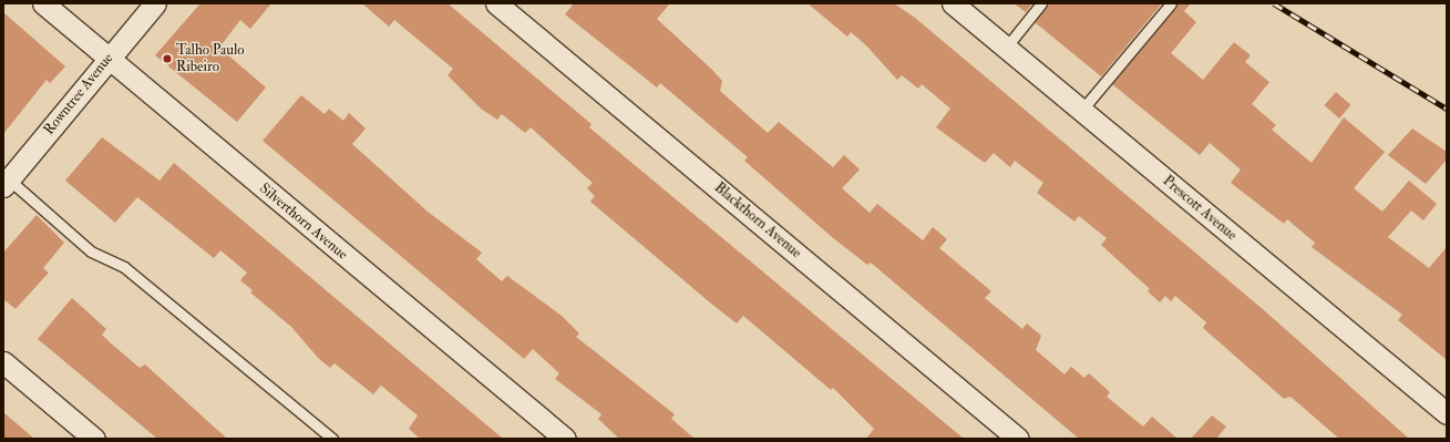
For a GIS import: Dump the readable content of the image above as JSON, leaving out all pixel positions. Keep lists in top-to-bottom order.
{
  "streets": {
    "street": [
      "Rowntree Avenue",
      "Prescott Avenue",
      "Blackthorn Avenue",
      "Silverthorn Avenue"
    ]
  },
  "crossings": [
    ["Rowntree Avenue", "Silverthorn Avenue"]
  ],
  "places": ["Talho Paulo Ribeiro"]
}
